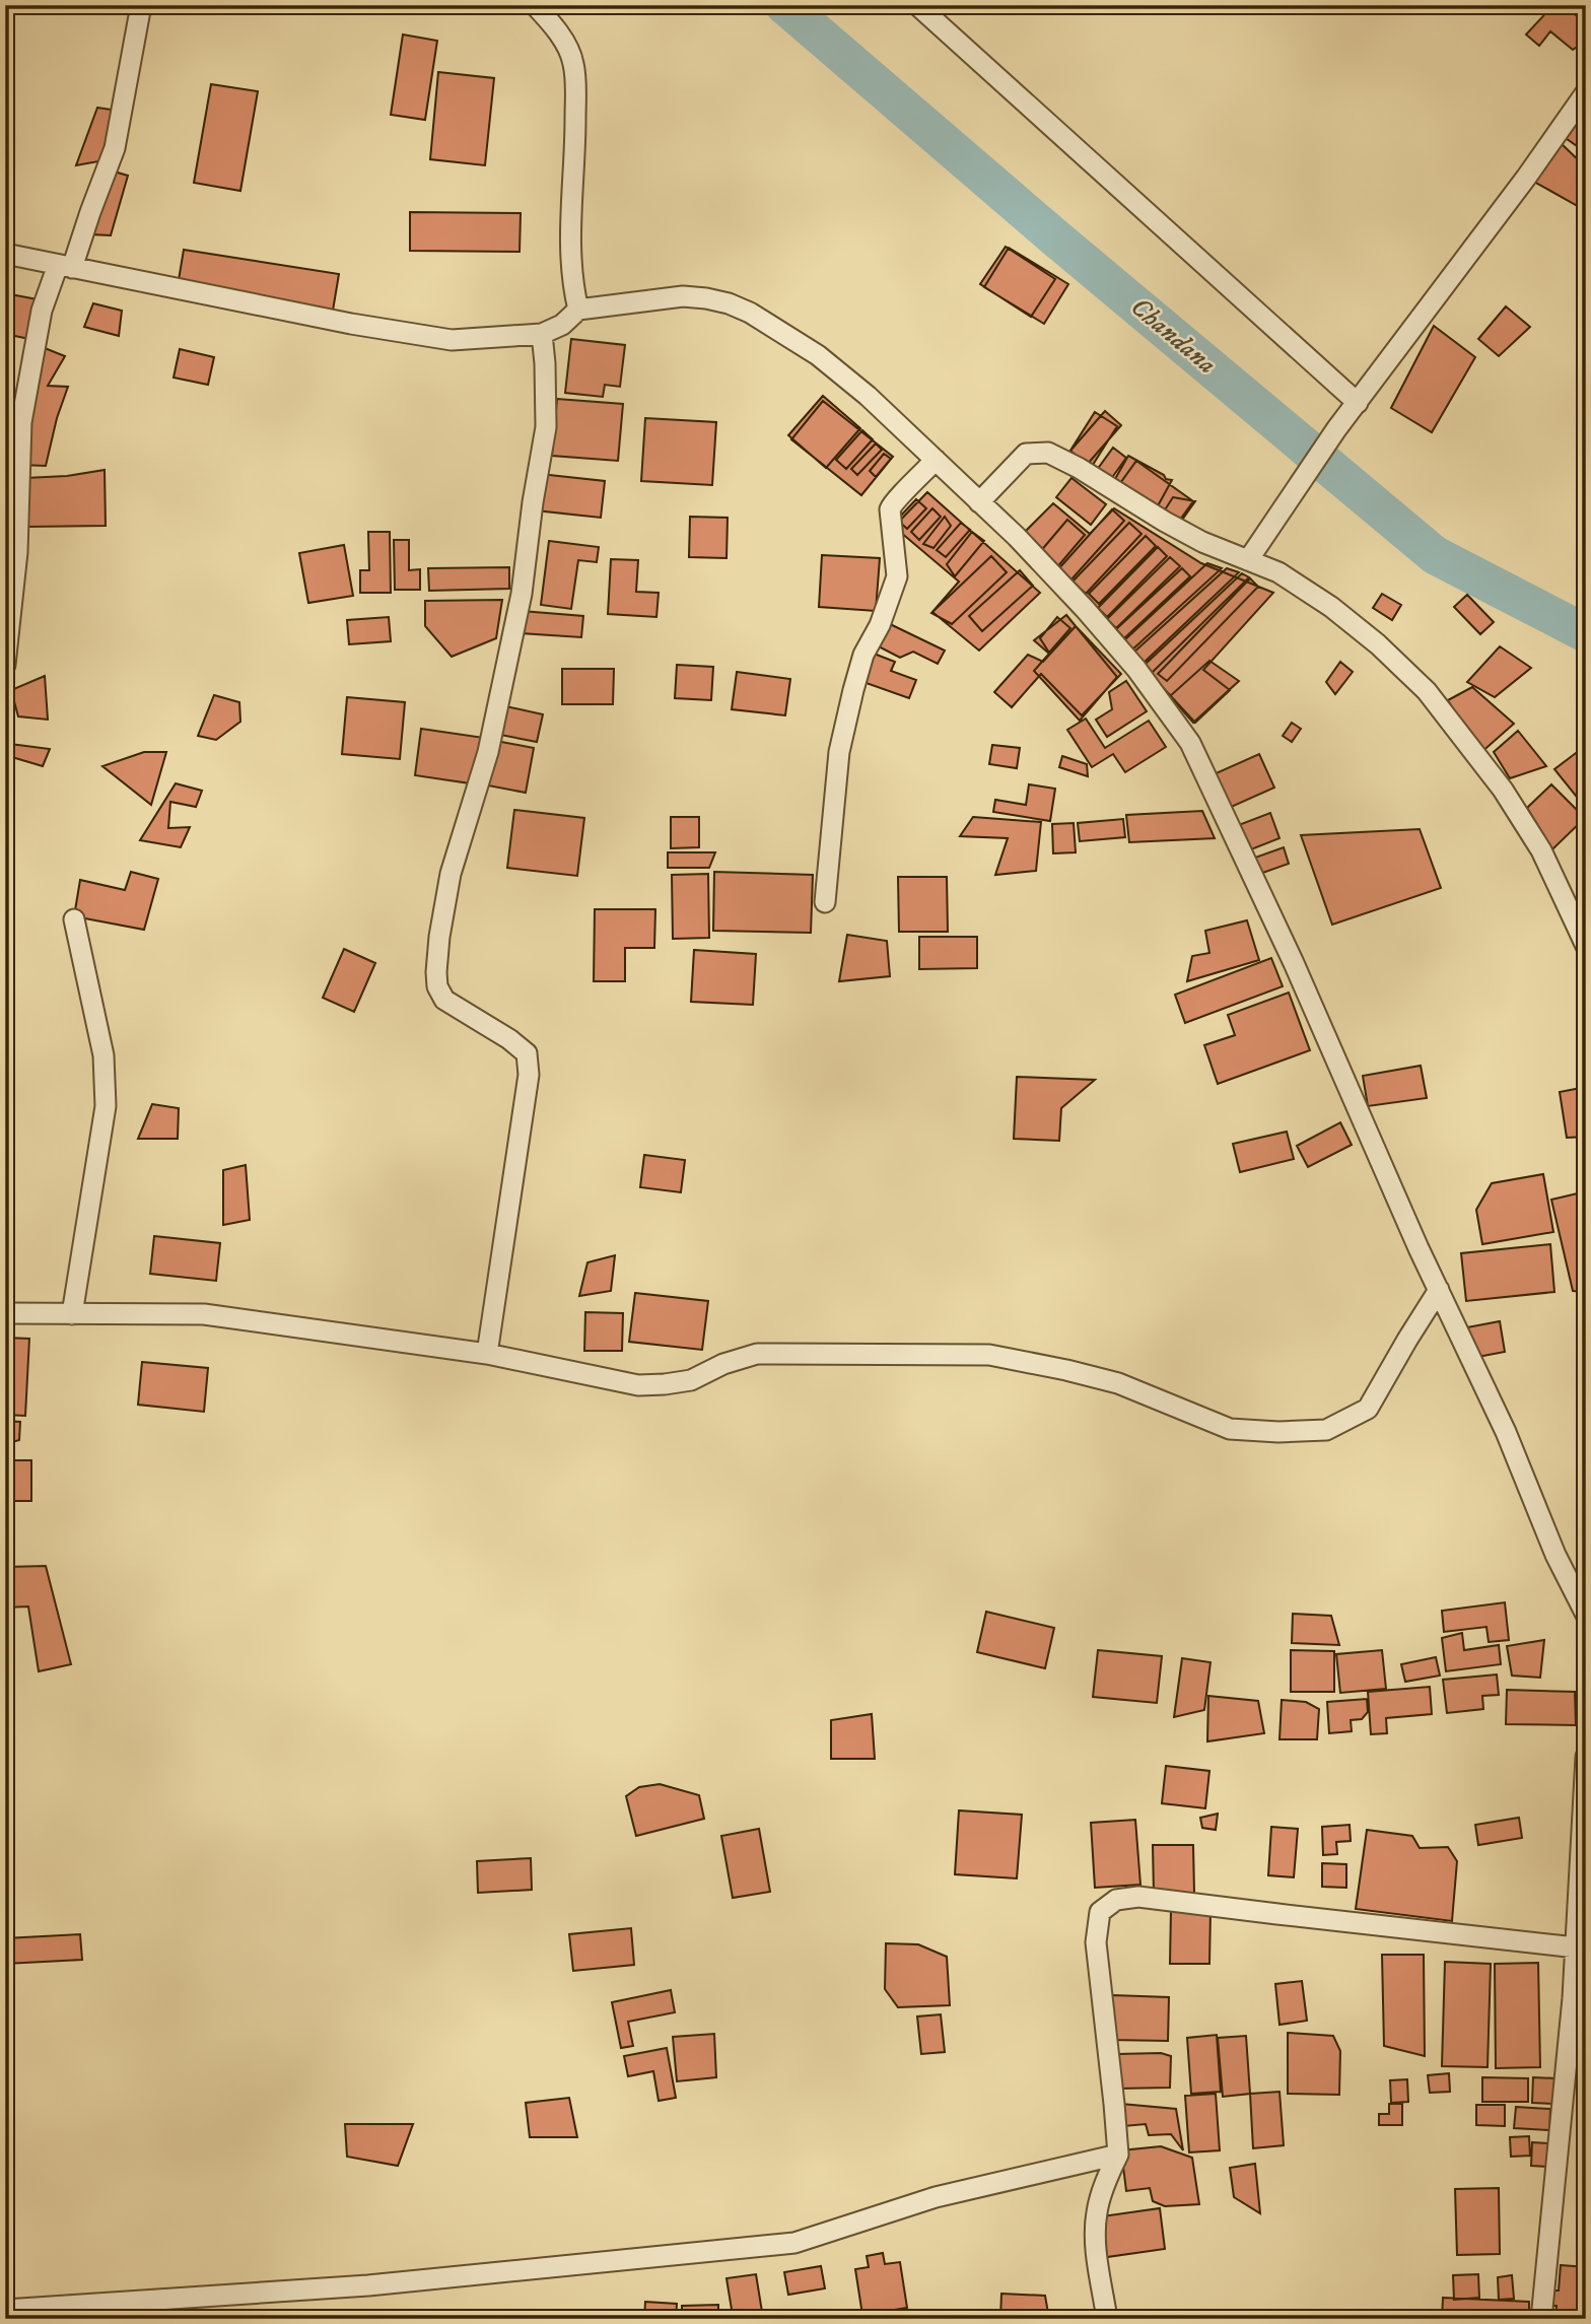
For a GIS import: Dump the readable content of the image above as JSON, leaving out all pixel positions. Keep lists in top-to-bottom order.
{
  "water": ["Chandana"]
}
